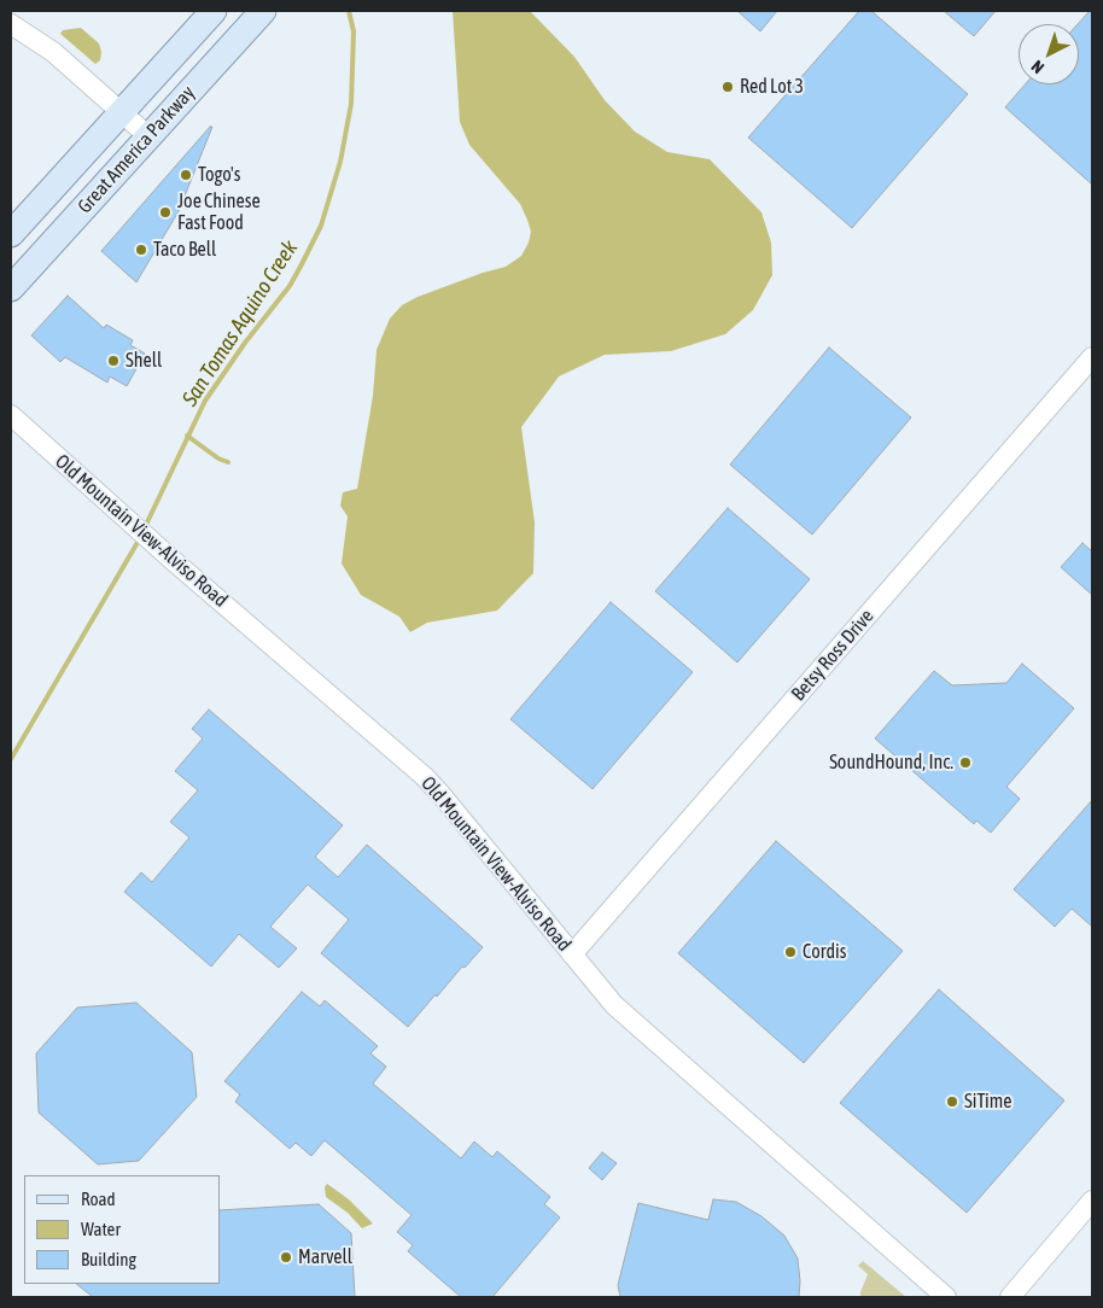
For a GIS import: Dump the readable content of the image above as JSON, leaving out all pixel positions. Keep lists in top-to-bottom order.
{
  "streets": {
    "main road": ["Great America Parkway"],
    "street": ["Old Mountain View-Alviso Road", "Betsy Ross Drive"]
  },
  "crossings": [
    ["Old Mountain View-Alviso Road", "Betsy Ross Drive"]
  ],
  "water": ["San Tomas Aquino Creek"],
  "places": [
    "Red Lot 3",
    "Togo's",
    "Joe Chinese Fast Food",
    "Taco Bell",
    "Shell",
    "SoundHound, Inc.",
    "Cordis",
    "SiTime",
    "Marvell"
  ],
  "legend": ["Road", "Water", "Building"],
  "north": "bottom left"
}
